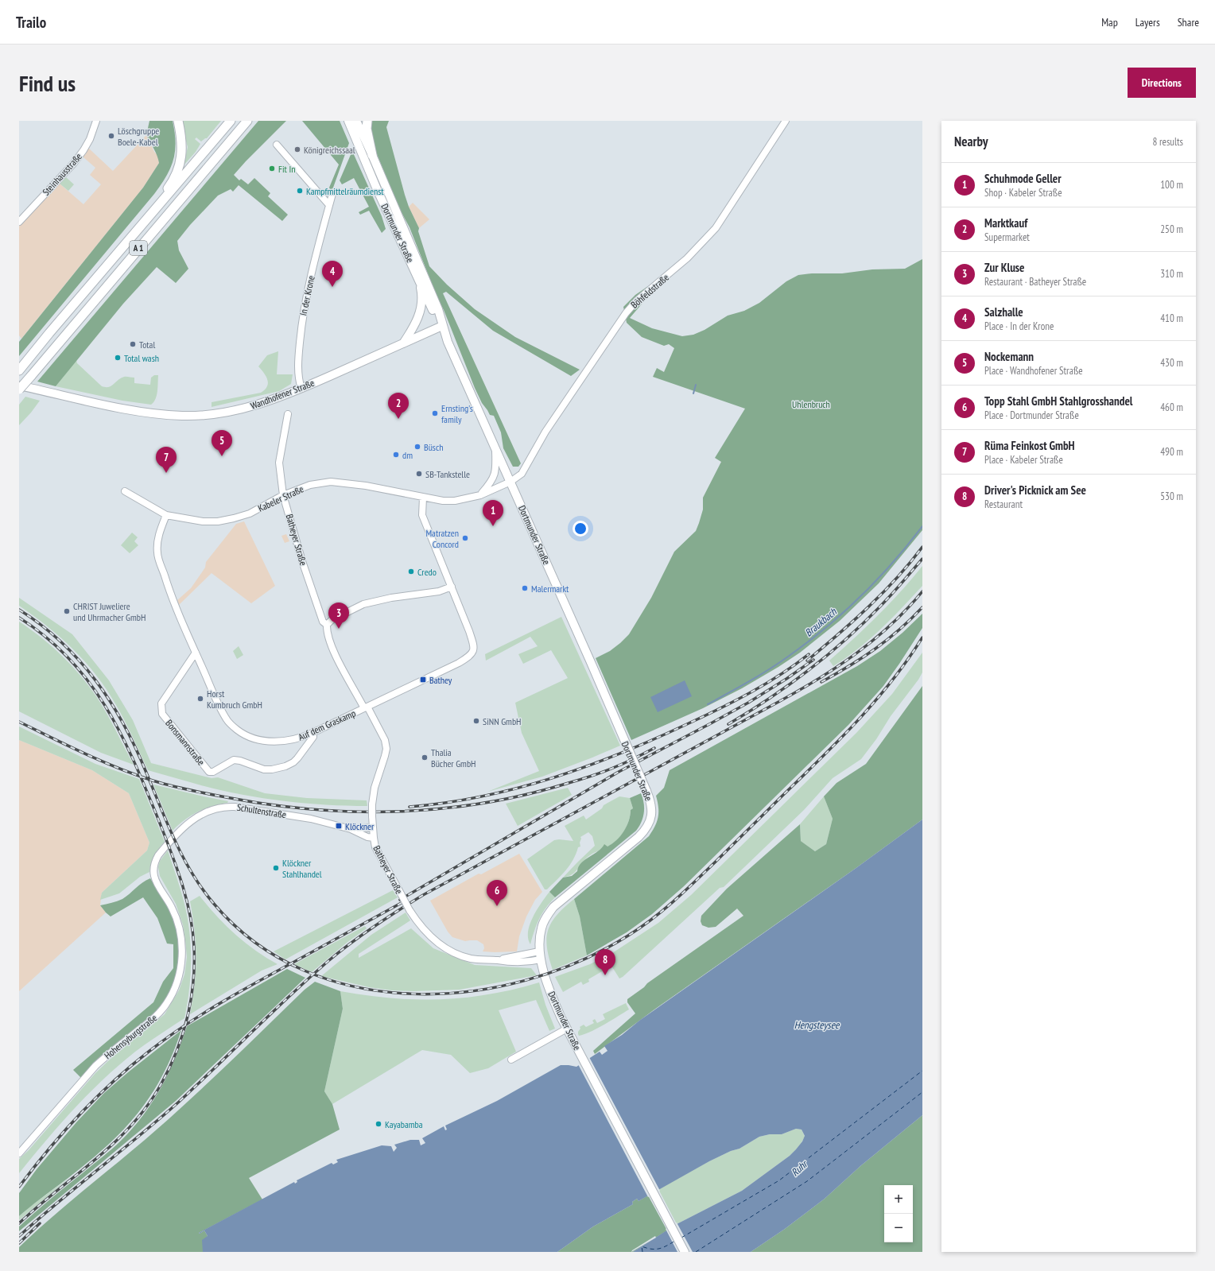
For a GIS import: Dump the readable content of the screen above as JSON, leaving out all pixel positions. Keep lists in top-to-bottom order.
{
  "streets": {
    "highway": ["A 1"],
    "main road": ["Dortmunder Straße", "Wandhofener Straße"],
    "street": [
      "Steinhausstraße",
      "Böhfeldstraße",
      "In der Krone",
      "Kabeler Straße",
      "Batheyer Straße",
      "Auf dem Graskamp",
      "Bonsmannstraße",
      "Schultenstraße",
      "Hohensyburgstraße"
    ]
  },
  "crossings": [
    ["Dortmunder Straße", "Böhfeldstraße"],
    ["Dortmunder Straße", "Wandhofener Straße"],
    ["Dortmunder Straße", "Kabeler Straße"],
    ["Dortmunder Straße", "Batheyer Straße"],
    ["Böhfeldstraße", "Kabeler Straße"],
    ["In der Krone", "Wandhofener Straße"],
    ["Kabeler Straße", "Batheyer Straße"],
    ["Kabeler Straße", "Auf dem Graskamp"],
    ["Batheyer Straße", "Auf dem Graskamp"],
    ["Batheyer Straße", "Schultenstraße"],
    ["Auf dem Graskamp", "Bonsmannstraße"],
    ["Schultenstraße", "Hohensyburgstraße"]
  ],
  "water": ["Braukbach", "Hengsteysee", "Ruhr"],
  "parks": ["Uhlenbruch"],
  "places": {
    "other": [
      "Löschgruppe Boele-Kabel",
      "Königreichssaal",
      "Fit In",
      "Kampfmittelräumdienst",
      "Total",
      "Total wash",
      "Ernsting's family",
      "Büsch",
      "dm",
      "SB-Tankstelle",
      "Matratzen Concord",
      "Credo",
      "Malermarkt",
      "CHRIST Juweliere und Uhrmacher GmbH",
      "Horst Kumbruch GmbH",
      "SiNN GmbH",
      "Thalia Bücher GmbH",
      "Klöckner Stahlhandel",
      "Kayabamba"
    ],
    "transit": ["Bathey", "Klöckner"]
  },
  "page": {
    "header": "Trailo",
    "nav": ["Map", "Layers", "Share"],
    "buttons": "Directions",
    "title": "Find us",
    "heading": ["Nearby", "8 results"],
    "list": [
      {
        "mark": "1",
        "name": "Schuhmode Geller",
        "note": "Shop · Kabeler Straße",
        "value": "100 m"
      },
      {
        "mark": "2",
        "name": "Marktkauf",
        "note": "Supermarket",
        "value": "250 m"
      },
      {
        "mark": "3",
        "name": "Zur Kluse",
        "note": "Restaurant · Batheyer Straße",
        "value": "310 m"
      },
      {
        "mark": "4",
        "name": "Salzhalle",
        "note": "Place · In der Krone",
        "value": "410 m"
      },
      {
        "mark": "5",
        "name": "Nockemann",
        "note": "Place · Wandhofener Straße",
        "value": "430 m"
      },
      {
        "mark": "6",
        "name": "Topp Stahl GmbH Stahlgrosshandel",
        "note": "Place · Dortmunder Straße",
        "value": "460 m"
      },
      {
        "mark": "7",
        "name": "Rüma Feinkost GmbH",
        "note": "Place · Kabeler Straße",
        "value": "490 m"
      },
      {
        "mark": "8",
        "name": "Driver's Picknick am See",
        "note": "Restaurant",
        "value": "530 m"
      }
    ],
    "pins": [
      "4",
      "2",
      "5",
      "7",
      "1",
      "3",
      "6",
      "8"
    ],
    "map_buttons": ["+", "−"]
  }
}
